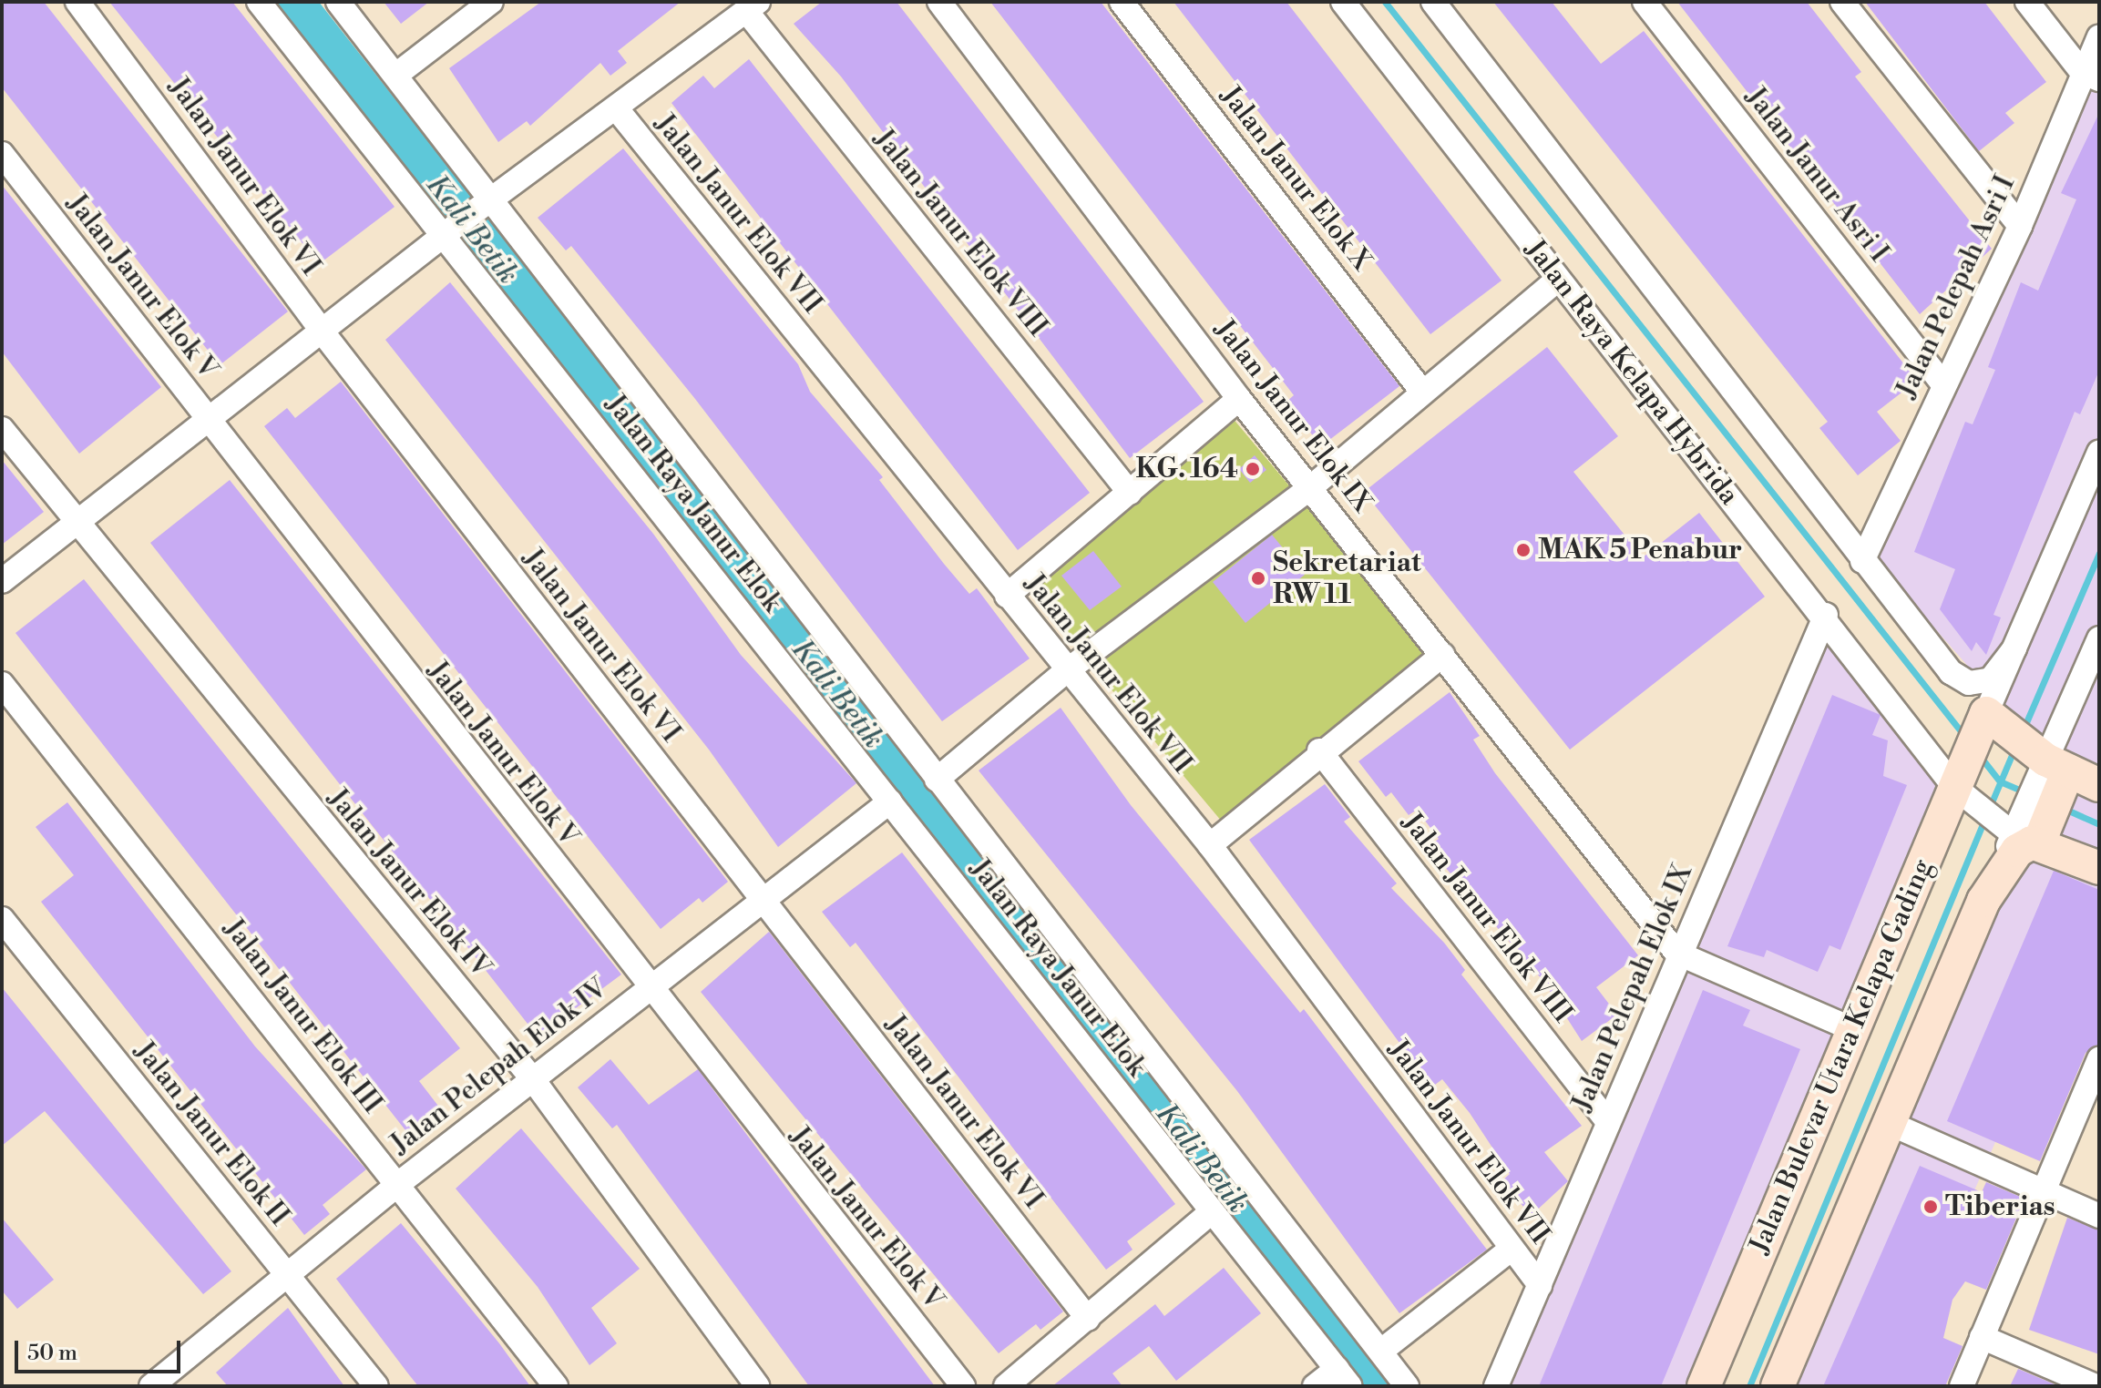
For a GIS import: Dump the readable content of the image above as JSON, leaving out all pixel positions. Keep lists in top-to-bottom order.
{
  "streets": {
    "main road": ["Jalan Raya Kelapa Hybrida", "Jalan Bulevar Utara Kelapa Gading"],
    "street": [
      "Jalan Janur Asri I",
      "Jalan Janur Elok VI",
      "Jalan Janur Elok X",
      "Jalan Janur Elok VII",
      "Jalan Janur Elok VIII",
      "Jalan Janur Elok V",
      "Jalan Pelepah Asri I",
      "Jalan Janur Elok IX",
      "Jalan Raya Janur Elok",
      "Jalan Janur Elok IV",
      "Jalan Pelepah Elok IX",
      "Jalan Janur Elok III",
      "Jalan Pelepah Elok IV",
      "Jalan Janur Elok II"
    ]
  },
  "crossings": [
    ["Jalan Janur Asri I", "Jalan Pelepah Asri I"],
    ["Jalan Janur Elok VI", "Jalan Pelepah Elok IV"],
    ["Jalan Janur Elok VII", "Jalan Pelepah Elok IX"],
    ["Jalan Janur Elok VIII", "Jalan Pelepah Elok IX"],
    ["Jalan Janur Elok V", "Jalan Pelepah Elok IV"],
    ["Jalan Raya Kelapa Hybrida", "Jalan Pelepah Elok IX"],
    ["Jalan Raya Kelapa Hybrida", "Jalan Bulevar Utara Kelapa Gading"],
    ["Jalan Janur Elok IX", "Jalan Pelepah Elok IX"],
    ["Jalan Janur Elok IX", "Jalan Bulevar Utara Kelapa Gading"],
    ["Jalan Raya Janur Elok", "Jalan Pelepah Elok IV"],
    ["Jalan Janur Elok IV", "Jalan Pelepah Elok IV"],
    ["Jalan Janur Elok III", "Jalan Pelepah Elok IV"],
    ["Jalan Pelepah Elok IV", "Jalan Janur Elok II"]
  ],
  "water": ["Kali Betik"],
  "places": [
    "KG. 164",
    "MAK 5 Penabur",
    "Sekretariat RW 11",
    "Tiberias"
  ],
  "scale_bar": "50 m"
}
